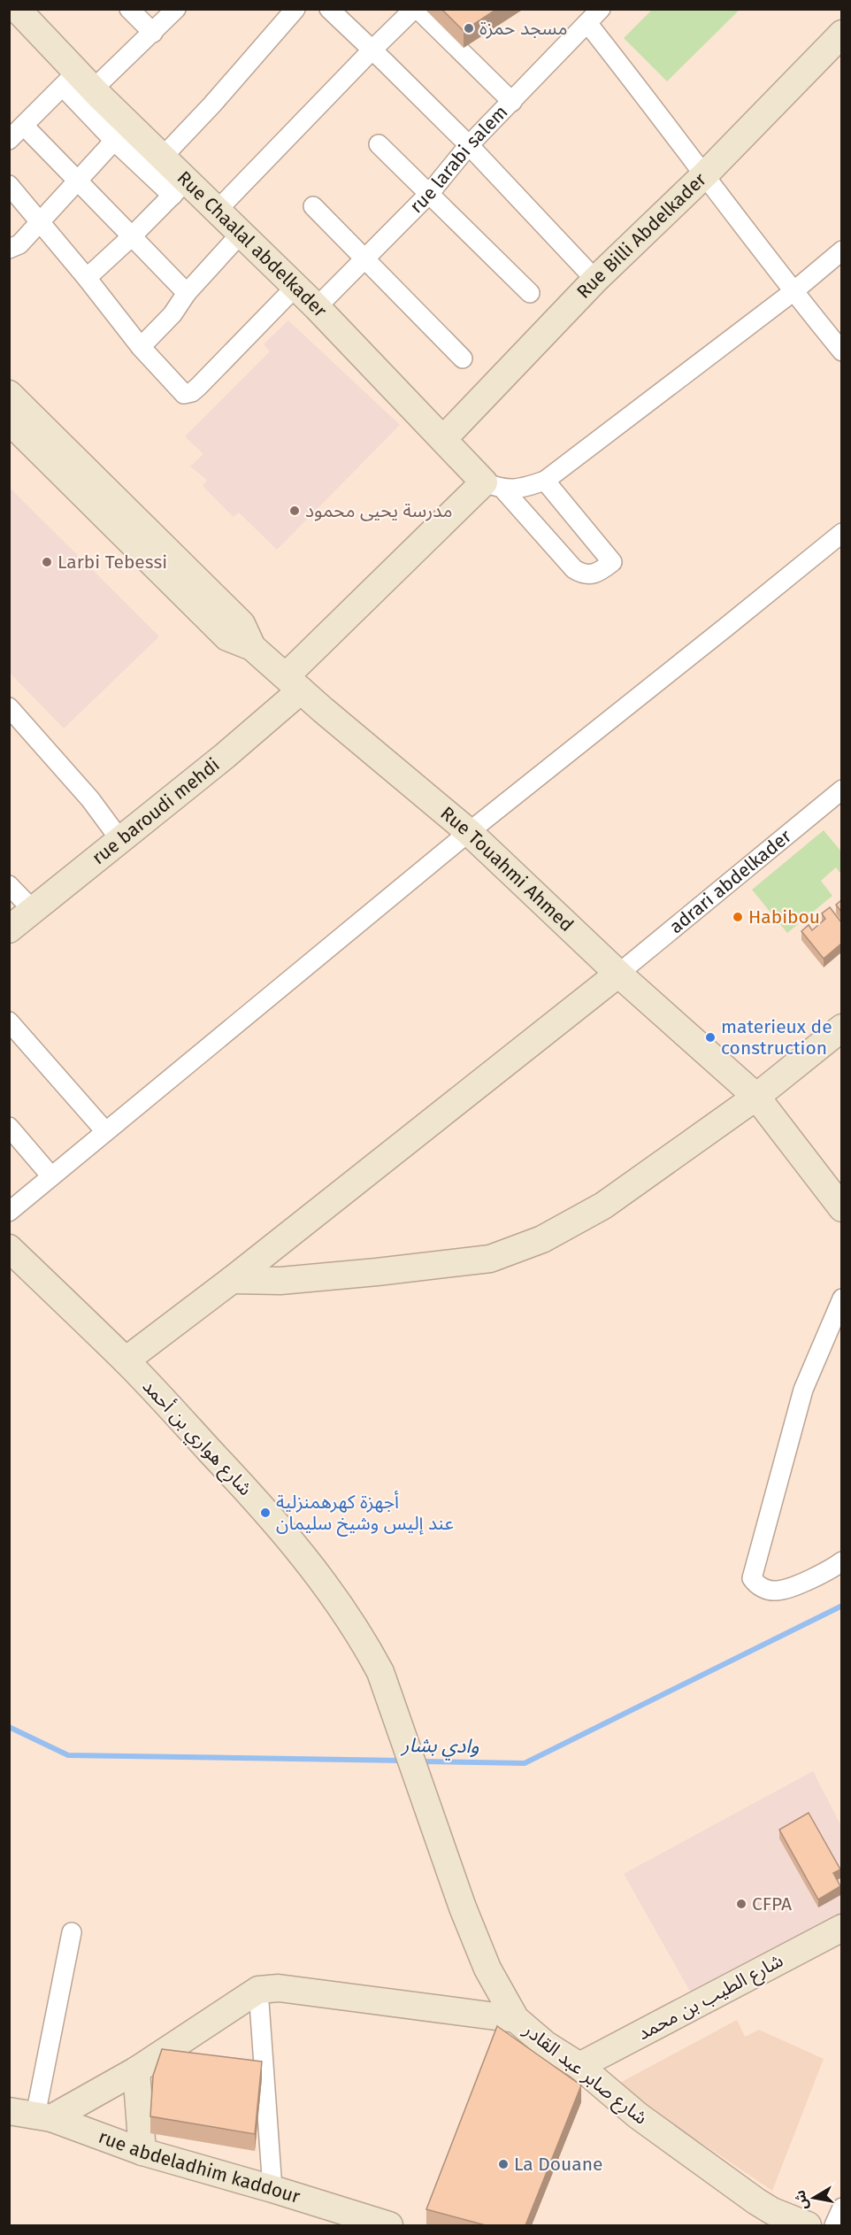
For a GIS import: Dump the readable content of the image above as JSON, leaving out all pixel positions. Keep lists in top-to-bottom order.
{
  "streets": {
    "street": [
      "rue larabi salem",
      "Rue Billi Abdelkader",
      "Rue Chaalal abdelkader",
      "rue baroudi mehdi",
      "Rue Touahmi Ahmed",
      "adrari abdelkader",
      "شارع هواري بن أحمد",
      "شارع الطيب بن محمد",
      "شارع صابر عبد القادر",
      "rue abdeladhim kaddour"
    ]
  },
  "crossings": [
    ["rue larabi salem", "Rue Chaalal abdelkader"],
    ["Rue Billi Abdelkader", "Rue Chaalal abdelkader"],
    ["Rue Chaalal abdelkader", "rue baroudi mehdi"],
    ["rue baroudi mehdi", "Rue Touahmi Ahmed"],
    ["Rue Touahmi Ahmed", "adrari abdelkader"],
    ["شارع هواري بن أحمد", "شارع صابر عبد القادر"],
    ["شارع الطيب بن محمد", "شارع صابر عبد القادر"]
  ],
  "water": ["وادي بشار"],
  "places": [
    "مسجد حمزة",
    "مدرسة يحيى محمود",
    "Larbi Tebessi",
    "Habibou",
    "materieux de construction",
    "أجهزة كهرهمنزلية عند إليس وشيخ سليمان",
    "CFPA",
    "La Douane"
  ],
  "north": "left"
}
